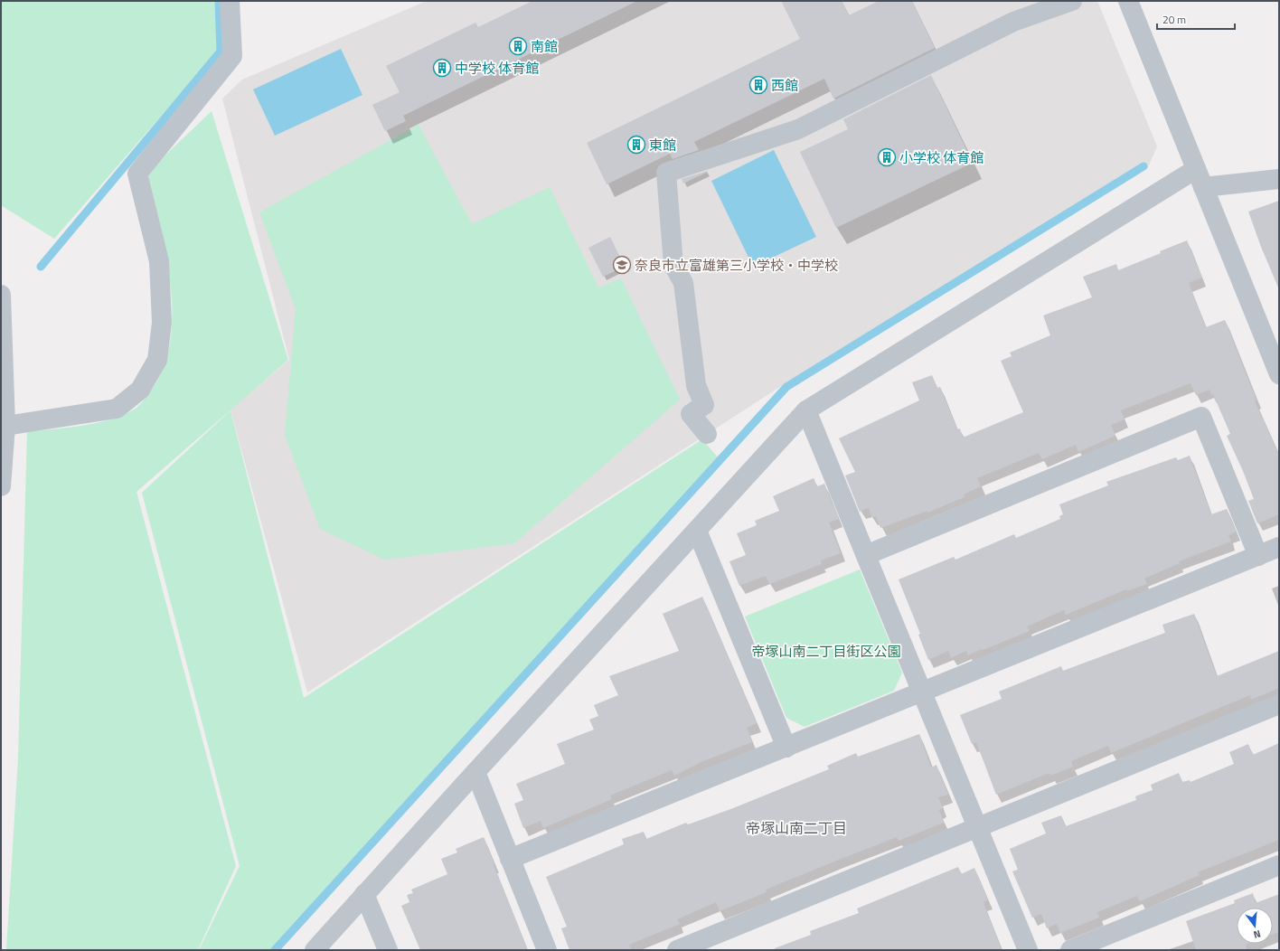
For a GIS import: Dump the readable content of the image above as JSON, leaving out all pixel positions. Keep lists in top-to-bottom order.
{
  "districts": ["帝塚山南二丁目"],
  "parks": ["帝塚山南二丁目街区公園"],
  "places": {
    "building": [
      "南館",
      "中学校 体育館",
      "西館",
      "東館",
      "小学校 体育館"
    ],
    "school or university": ["奈良市立富雄第三小学校・中学校"]
  },
  "scale_bar": "20 m",
  "north": "bottom"
}
